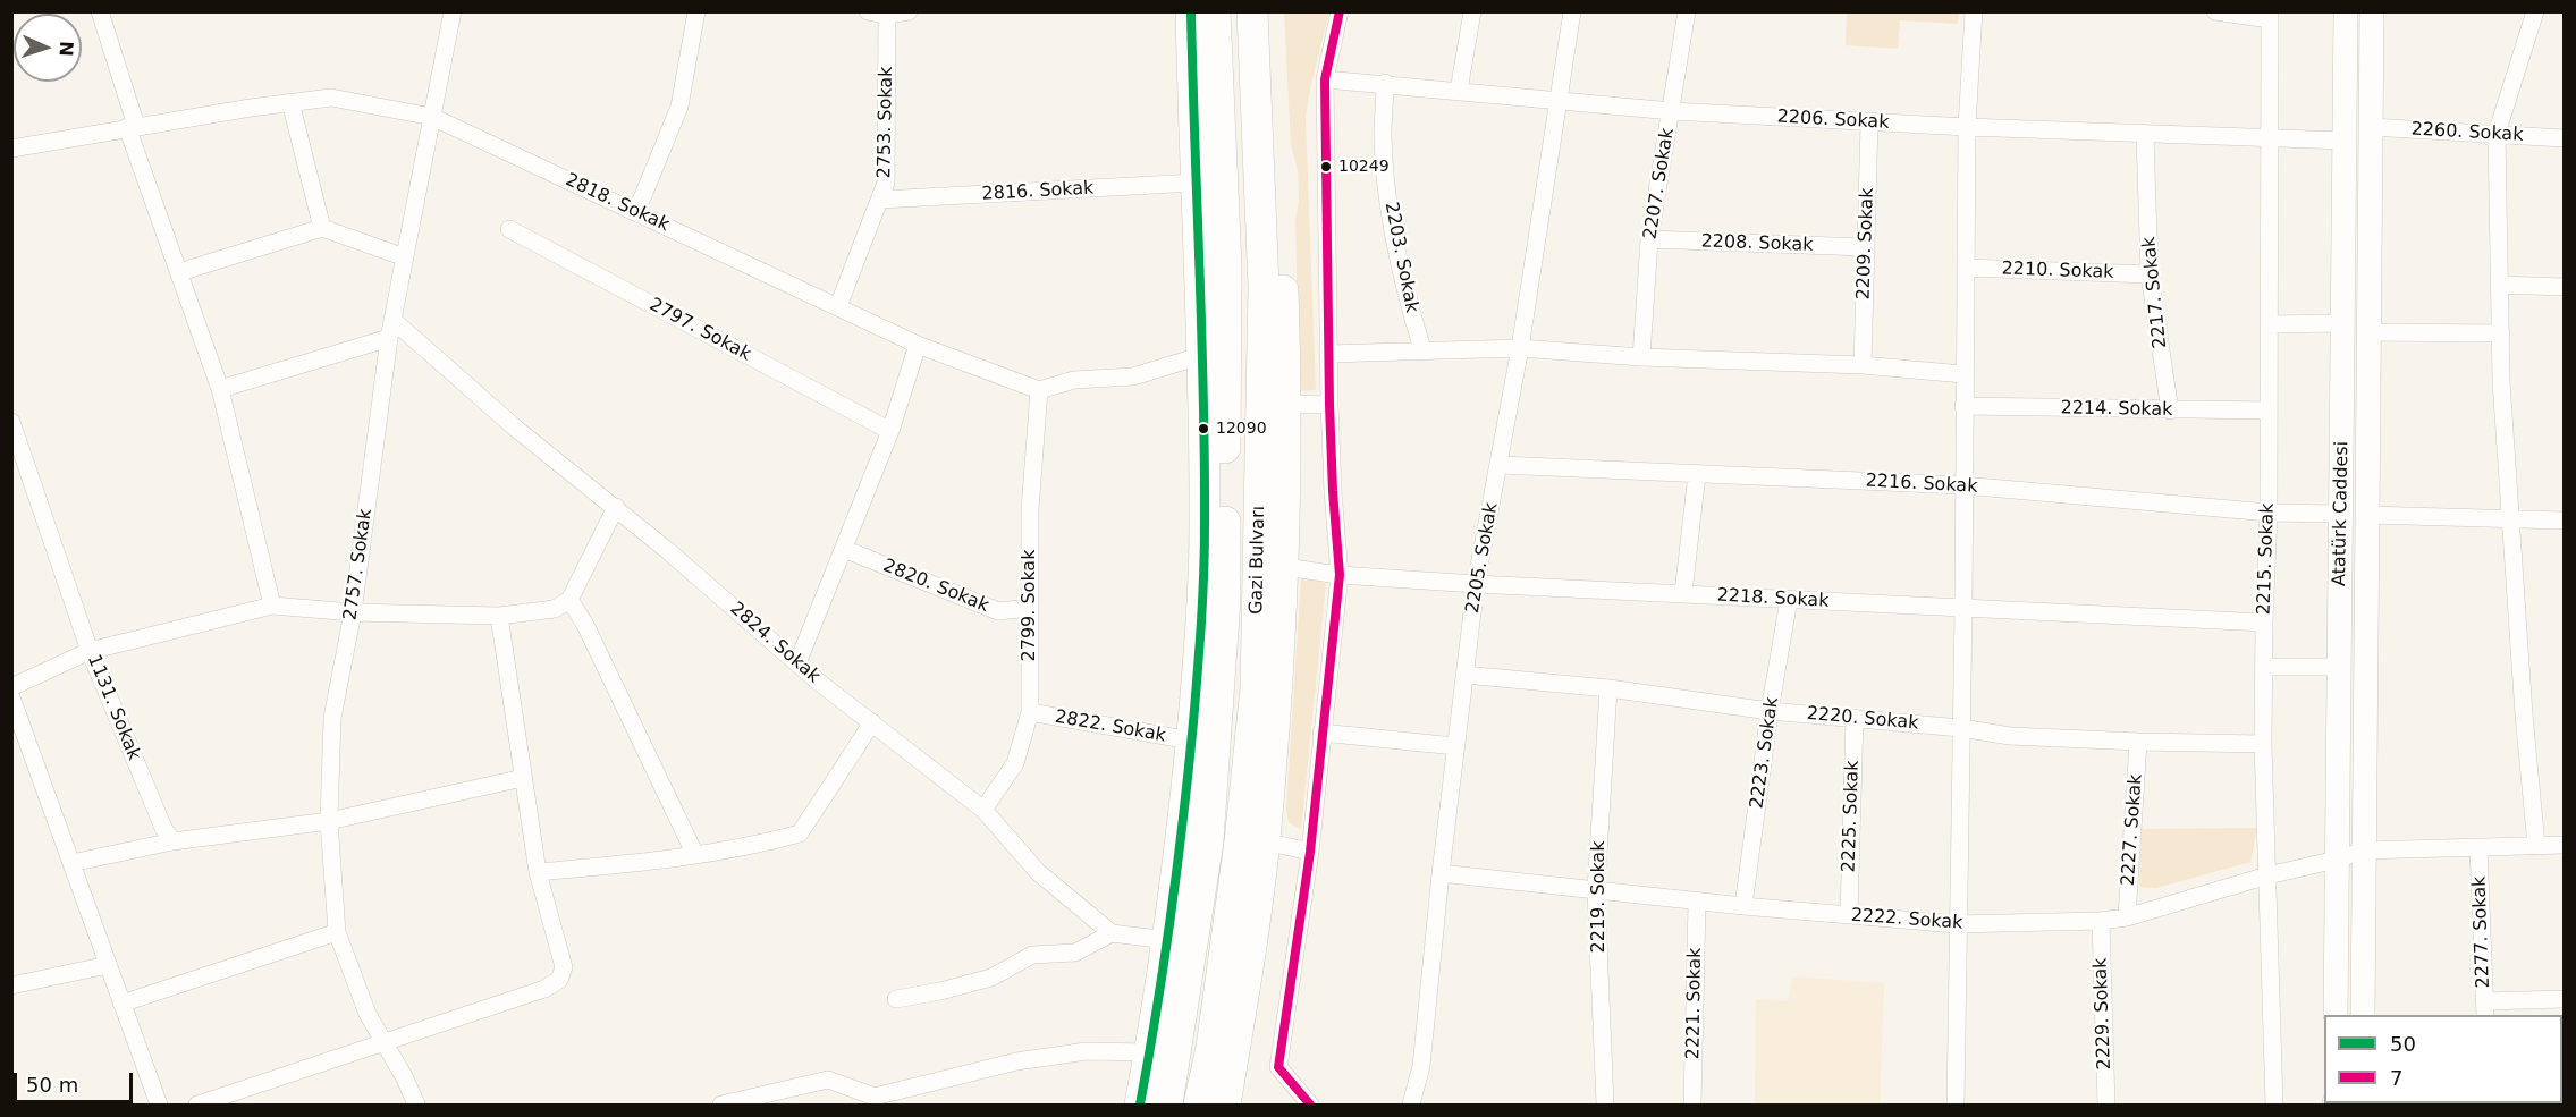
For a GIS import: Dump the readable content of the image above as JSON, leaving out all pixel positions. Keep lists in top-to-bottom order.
{
  "streets": {
    "highway": ["Gazi Bulvarı"],
    "main road": ["Atatürk Caddesi"],
    "street": [
      "2206. Sokak",
      "2753. Sokak",
      "2260. Sokak",
      "2207. Sokak",
      "2816. Sokak",
      "2818. Sokak",
      "2208. Sokak",
      "2209. Sokak",
      "2203. Sokak",
      "2210. Sokak",
      "2217. Sokak",
      "2797. Sokak",
      "2214. Sokak",
      "2216. Sokak",
      "2205. Sokak",
      "2215. Sokak",
      "2757. Sokak",
      "2820. Sokak",
      "2218. Sokak",
      "2799. Sokak",
      "2824. Sokak",
      "1131. Sokak",
      "2220. Sokak",
      "2822. Sokak",
      "2223. Sokak",
      "2225. Sokak",
      "2227. Sokak",
      "2219. Sokak",
      "2222. Sokak",
      "2277. Sokak",
      "2221. Sokak",
      "2229. Sokak"
    ]
  },
  "crossings": [
    ["2206. Sokak", "2207. Sokak"],
    ["2206. Sokak", "2209. Sokak"],
    ["2206. Sokak", "2203. Sokak"],
    ["2206. Sokak", "2217. Sokak"],
    ["2206. Sokak", "Atatürk Caddesi"],
    ["2206. Sokak", "2205. Sokak"],
    ["2206. Sokak", "2215. Sokak"],
    ["2753. Sokak", "2816. Sokak"],
    ["2753. Sokak", "2818. Sokak"],
    ["2260. Sokak", "Atatürk Caddesi"],
    ["2207. Sokak", "2208. Sokak"],
    ["2818. Sokak", "2757. Sokak"],
    ["2818. Sokak", "2799. Sokak"],
    ["2208. Sokak", "2209. Sokak"],
    ["2210. Sokak", "2217. Sokak"],
    ["2217. Sokak", "2214. Sokak"],
    ["2214. Sokak", "2215. Sokak"],
    ["2216. Sokak", "Atatürk Caddesi"],
    ["2216. Sokak", "2205. Sokak"],
    ["2216. Sokak", "2215. Sokak"],
    ["Atatürk Caddesi", "2222. Sokak"],
    ["2205. Sokak", "2218. Sokak"],
    ["2205. Sokak", "2220. Sokak"],
    ["2205. Sokak", "2222. Sokak"],
    ["2215. Sokak", "2218. Sokak"],
    ["2215. Sokak", "2220. Sokak"],
    ["2215. Sokak", "2222. Sokak"],
    ["2757. Sokak", "2824. Sokak"],
    ["2820. Sokak", "2799. Sokak"],
    ["2218. Sokak", "2223. Sokak"],
    ["2799. Sokak", "2824. Sokak"],
    ["2799. Sokak", "2822. Sokak"],
    ["2220. Sokak", "2223. Sokak"],
    ["2220. Sokak", "2225. Sokak"],
    ["2220. Sokak", "2227. Sokak"],
    ["2220. Sokak", "2219. Sokak"],
    ["2223. Sokak", "2222. Sokak"],
    ["2225. Sokak", "2222. Sokak"],
    ["2227. Sokak", "2222. Sokak"],
    ["2219. Sokak", "2222. Sokak"],
    ["2222. Sokak", "2277. Sokak"],
    ["2222. Sokak", "2221. Sokak"],
    ["2222. Sokak", "2229. Sokak"]
  ],
  "places": ["10249", "12090"],
  "lines": ["transit line 50", "transit line 7"],
  "legend": ["50", "7"],
  "scale_bar": "50 m",
  "north": "right"
}
